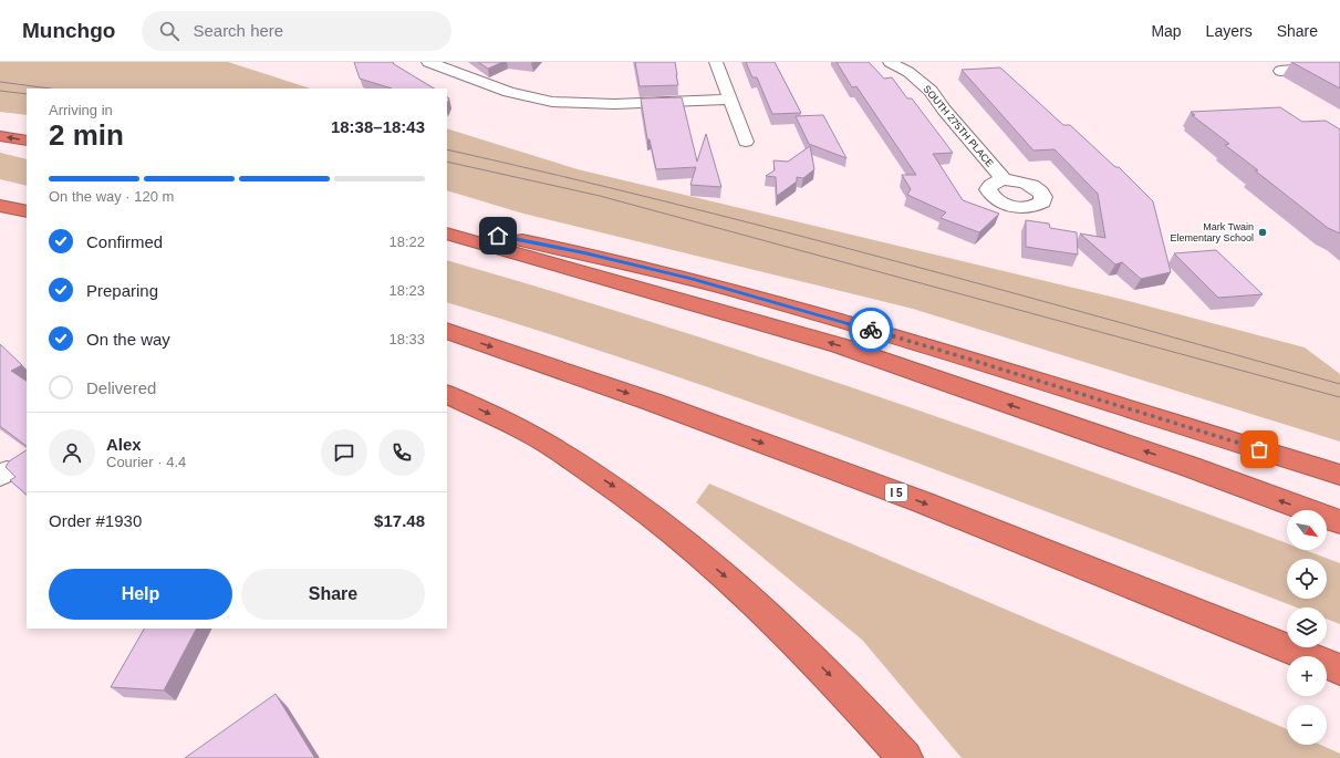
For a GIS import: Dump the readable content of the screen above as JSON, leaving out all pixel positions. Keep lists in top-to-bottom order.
{
  "streets": {
    "highway": ["I 5"],
    "street": ["SOUTH 275TH PLACE"]
  },
  "places": ["Mark Twain Elementary School"],
  "north": "bottom right",
  "page": {
    "header": "Munchgo",
    "search": "Search here",
    "nav": ["Map", "Layers", "Share"],
    "heading": ["2 min", "Arriving in", "18:38–18:43"],
    "panel": [
      "Alex",
      "Courier · 4.4",
      "Order #1930",
      "$17.48"
    ],
    "bar": "On the way · 120 m",
    "list": [
      ["Confirmed", "18:22"],
      ["Preparing", "18:23"],
      ["On the way", "18:33"],
      "Delivered"
    ],
    "map_buttons": ["+", "−"],
    "buttons": ["Help", "Share"]
  }
}
